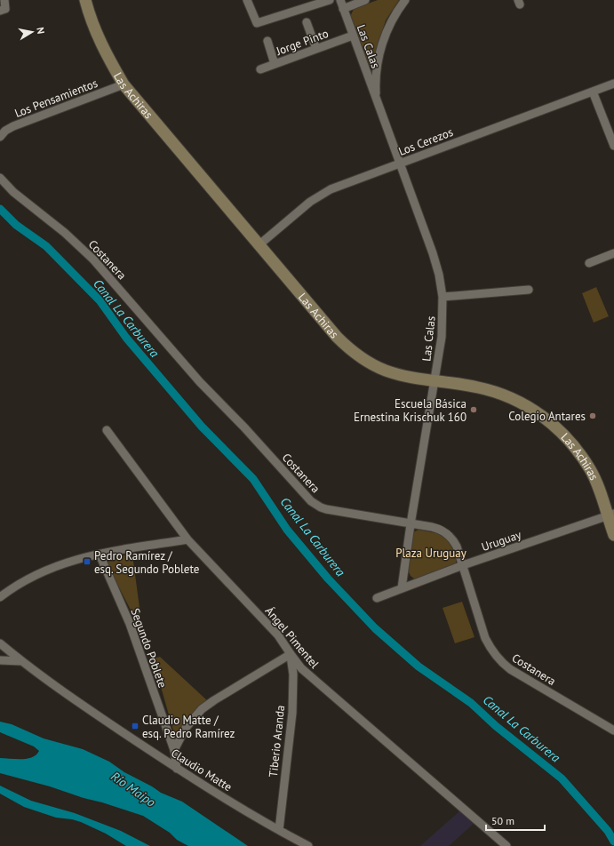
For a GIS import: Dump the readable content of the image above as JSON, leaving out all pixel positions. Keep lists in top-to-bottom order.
{
  "streets": {
    "street": [
      "Jorge Pinto",
      "Las Calas",
      "Las Achiras",
      "Los Pensamientos",
      "Los Cerezos",
      "Costanera",
      "Uruguay",
      "Ángel Pimentel",
      "Segundo Poblete",
      "Tiberio Aranda",
      "Claudio Matte"
    ]
  },
  "crossings": [
    ["Jorge Pinto", "Las Calas"],
    ["Las Calas", "Las Achiras"],
    ["Las Calas", "Los Cerezos"],
    ["Las Calas", "Costanera"],
    ["Las Calas", "Uruguay"],
    ["Las Achiras", "Los Pensamientos"],
    ["Las Achiras", "Los Cerezos"],
    ["Las Achiras", "Uruguay"],
    ["Costanera", "Uruguay"],
    ["Ángel Pimentel", "Tiberio Aranda"],
    ["Segundo Poblete", "Claudio Matte"],
    ["Tiberio Aranda", "Claudio Matte"]
  ],
  "water": ["Canal La Carburera", "Río Maipo"],
  "parks": ["Plaza Uruguay"],
  "places": {
    "other": ["Escuela Básica Ernestina Krischuk 160", "Colegio Antares"],
    "transit": ["Pedro Ramírez / esq. Segundo Poblete", "Claudio Matte / esq. Pedro Ramírez"]
  },
  "scale_bar": "50 m",
  "north": "right"
}
